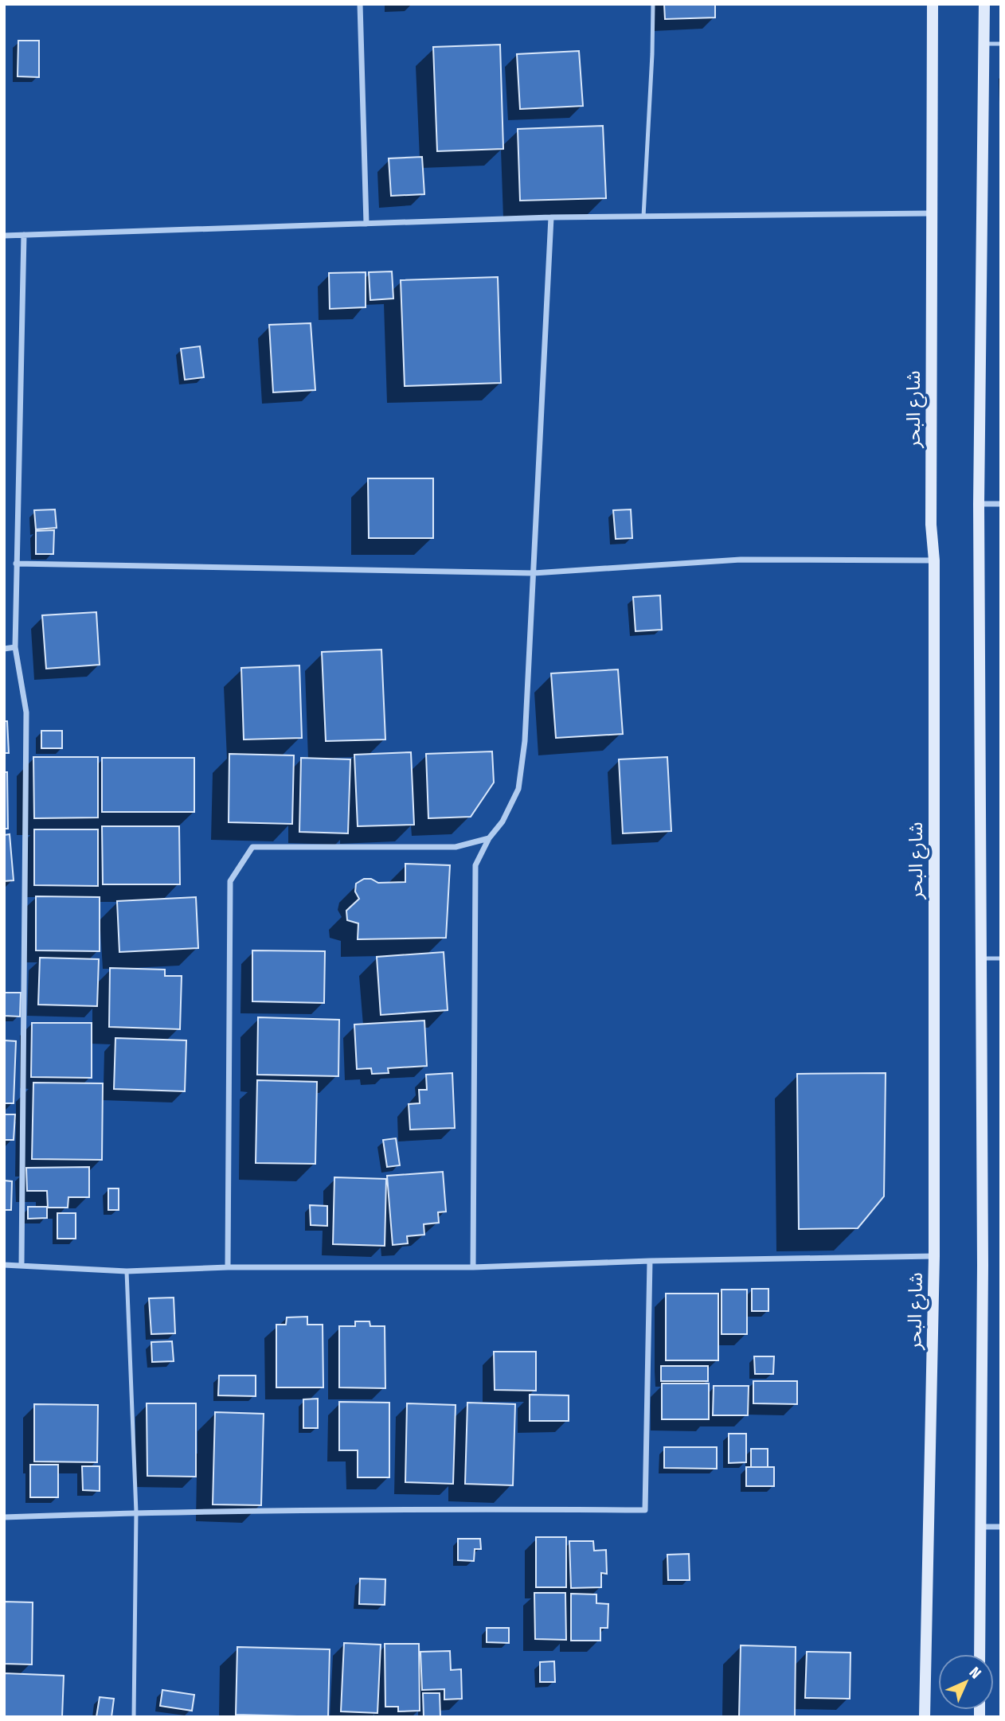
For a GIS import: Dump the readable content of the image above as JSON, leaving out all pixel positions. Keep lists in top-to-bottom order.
{
  "streets": {
    "main road": ["شارع البحر"]
  },
  "north": "top right"
}
